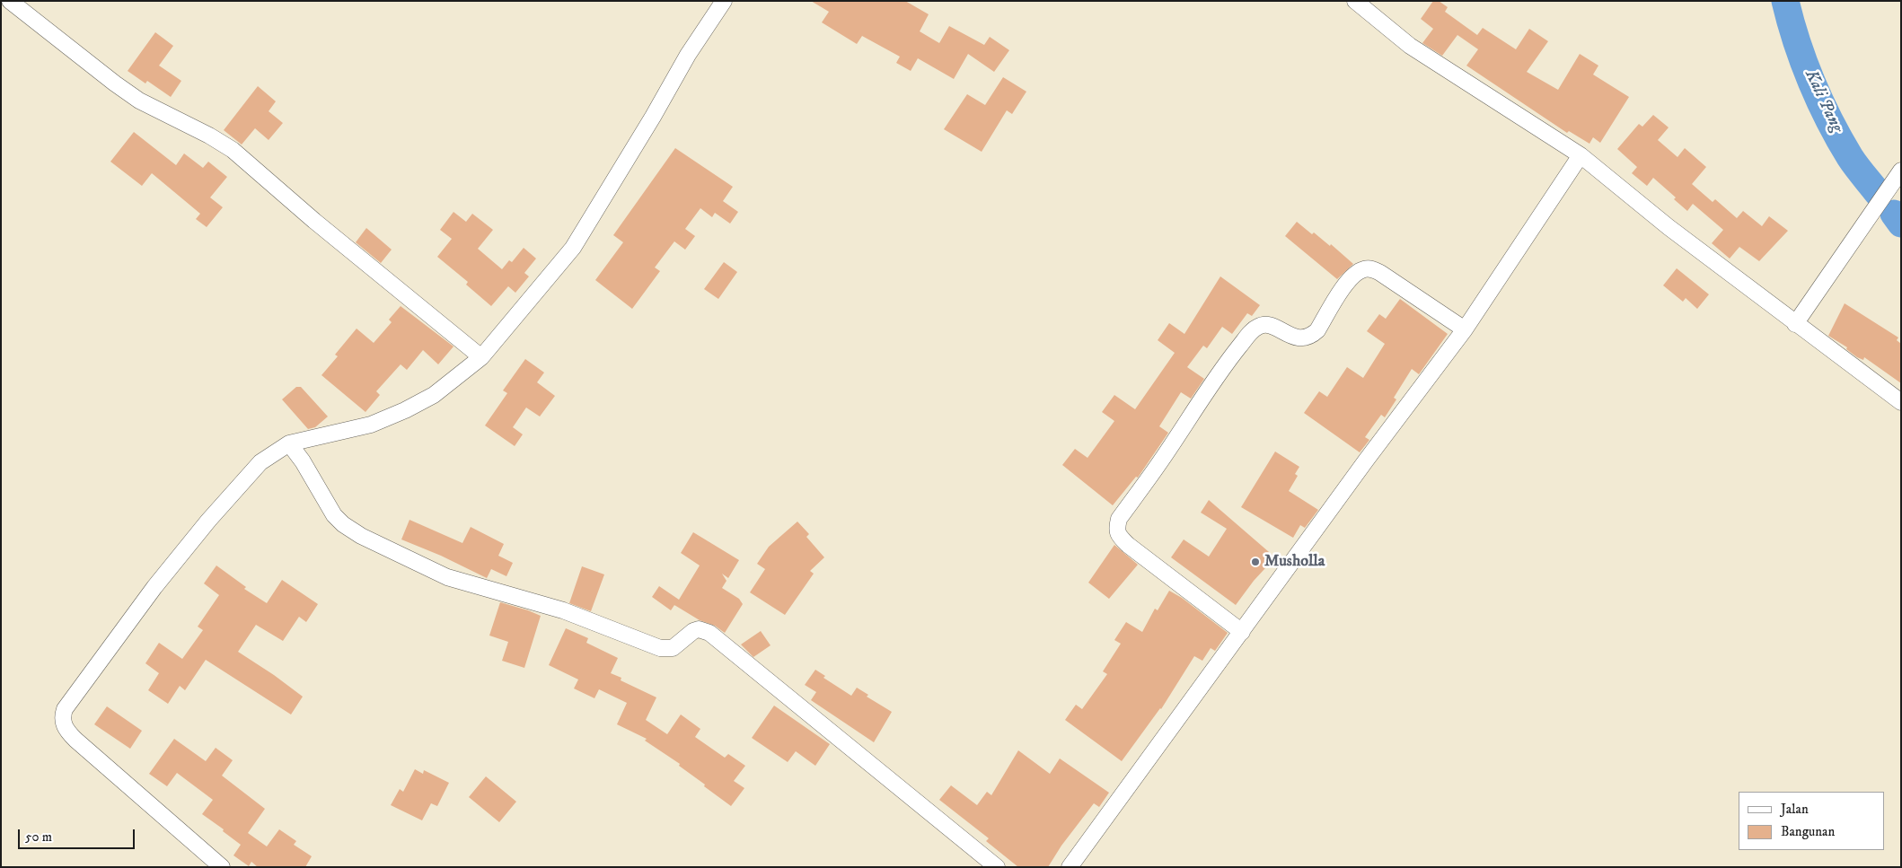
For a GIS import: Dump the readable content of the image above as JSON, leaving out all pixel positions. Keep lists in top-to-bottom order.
{
  "water": ["Kali Pang"],
  "places": ["Musholla"],
  "legend": ["Jalan", "Bangunan"],
  "scale_bar": "50 m"
}
